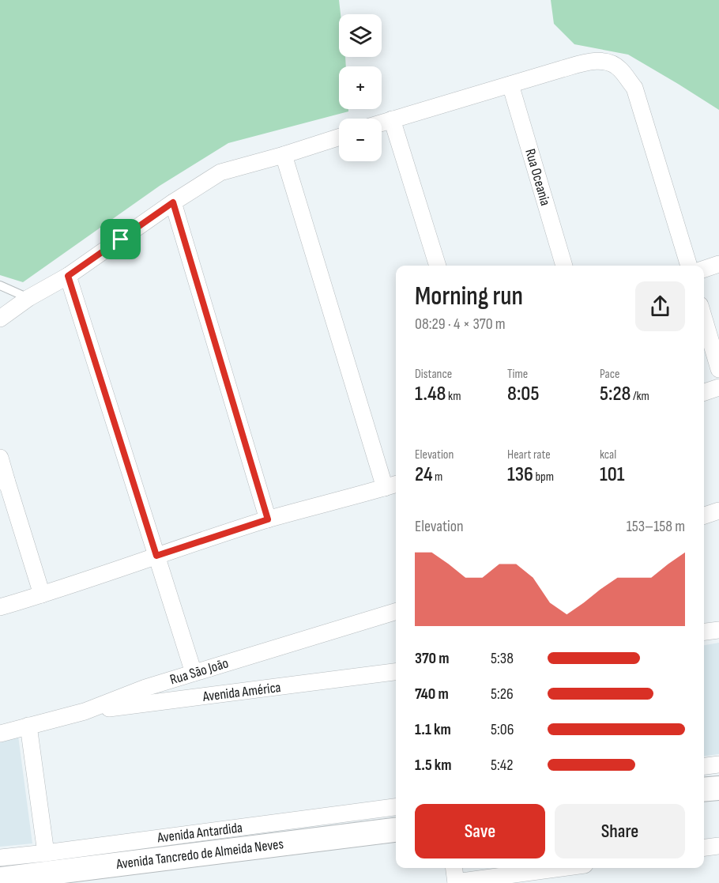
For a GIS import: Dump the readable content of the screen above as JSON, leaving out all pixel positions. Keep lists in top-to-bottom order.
{
  "streets": {
    "main road": ["Avenida Tancredo de Almeida Neves"],
    "street": [
      "Rua Oceania",
      "Rua São João",
      "Avenida América",
      "Avenida Antardida"
    ]
  },
  "crossings": [
    ["Rua São João", "Avenida América"]
  ],
  "page": {
    "map_buttons": ["+", "−"],
    "heading": ["Morning run", "08:29 · 4 × 370 m"],
    "stats": [
      ["Distance", "1.48 km"],
      ["Time", "8:05"],
      ["Pace", "5:28 /km"],
      ["Elevation", "24 m"],
      ["Heart rate", "136 bpm"],
      ["kcal", "101"]
    ],
    "chart": ["Elevation", "153–158 m"],
    "list": [
      {
        "name": "370 m",
        "note": "5:38"
      },
      {
        "name": "740 m",
        "note": "5:26"
      },
      {
        "name": "1.1 km",
        "note": "5:06"
      },
      {
        "name": "1.5 km",
        "note": "5:42"
      }
    ],
    "buttons": ["Save", "Share"]
  }
}
